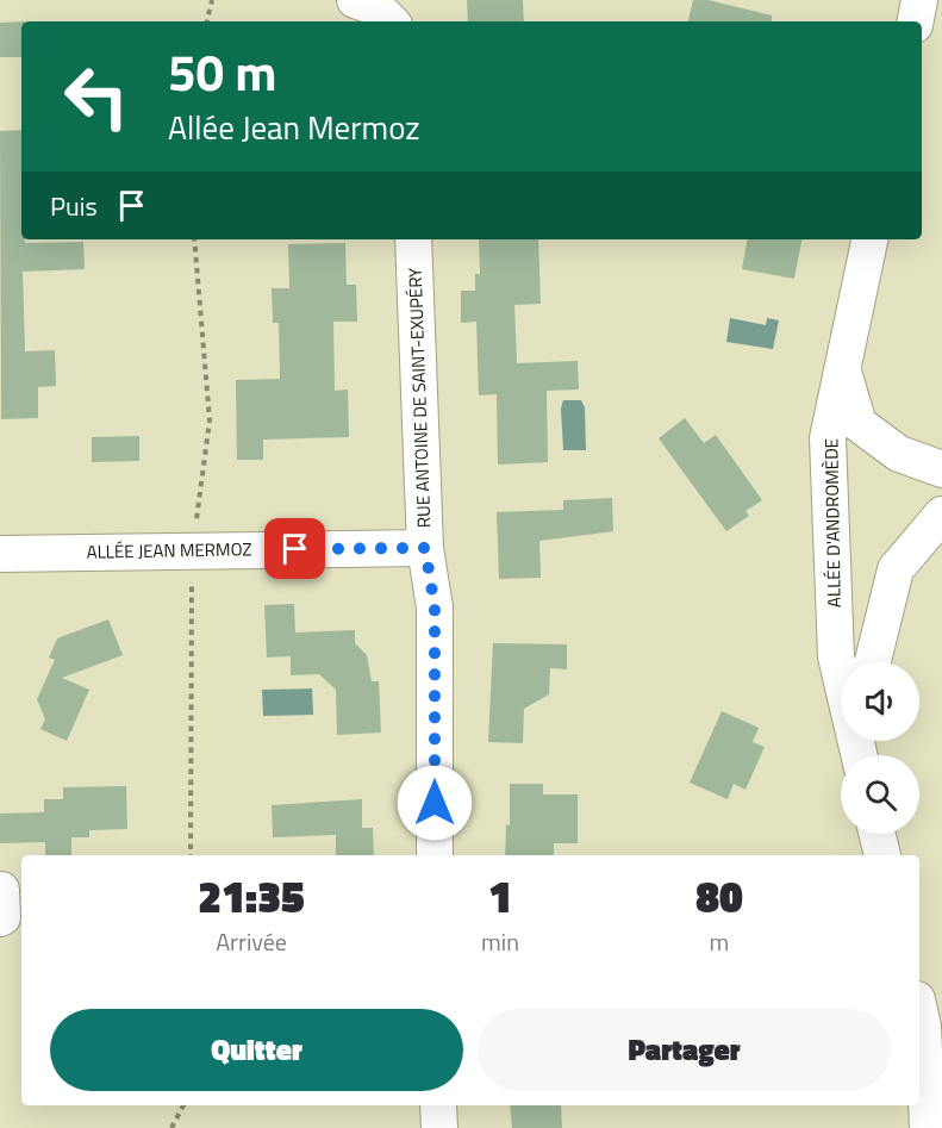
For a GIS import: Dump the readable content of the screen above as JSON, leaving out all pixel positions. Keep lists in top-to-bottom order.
{
  "streets": {
    "street": ["RUE ANTOINE DE SAINT-EXUPÉRY", "ALLÉE D'ANDROMÈDE", "ALLÉE JEAN MERMOZ"]
  },
  "crossings": [
    ["RUE ANTOINE DE SAINT-EXUPÉRY", "ALLÉE JEAN MERMOZ"]
  ],
  "page": {
    "turn": ["50 m", "Allée Jean Mermoz"],
    "then": "Puis",
    "eta": [
      "21:35",
      "Arrivée",
      "1",
      "min",
      "80",
      "m"
    ],
    "buttons": ["Quitter", "Partager"]
  }
}
